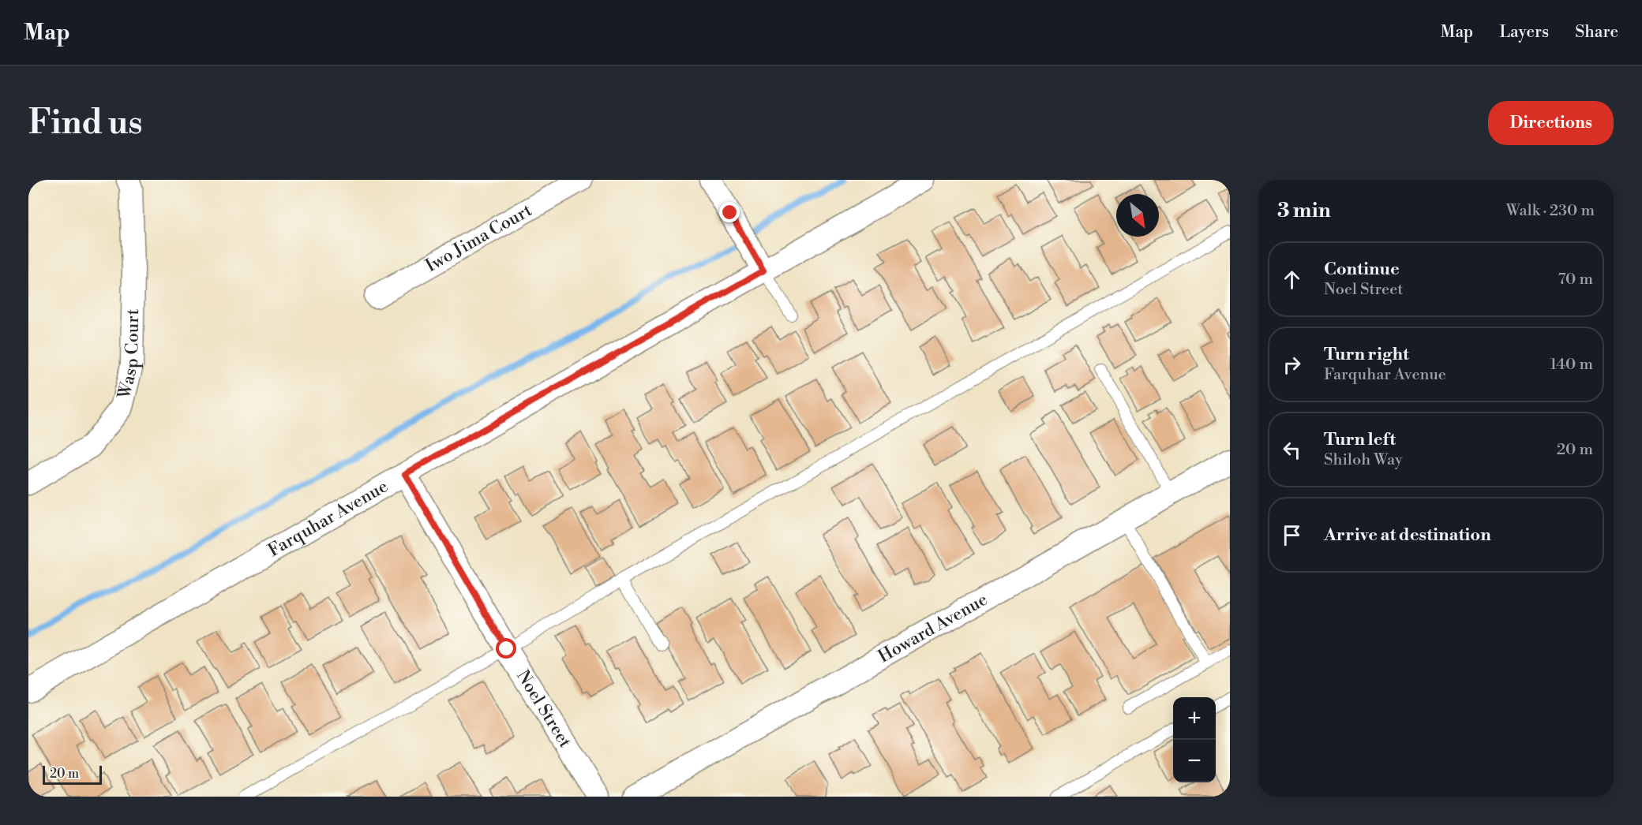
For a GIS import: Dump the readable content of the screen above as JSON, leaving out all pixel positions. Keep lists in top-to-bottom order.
{
  "streets": {
    "street": [
      "Iwo Jima Court",
      "Wasp Court",
      "Farquhar Avenue",
      "Howard Avenue",
      "Noel Street"
    ]
  },
  "crossings": [
    ["Farquhar Avenue", "Noel Street"]
  ],
  "scale_bar": "20 m",
  "north": "bottom right",
  "page": {
    "header": "Map",
    "nav": ["Map", "Layers", "Share"],
    "buttons": "Directions",
    "title": "Find us",
    "heading": ["3 min", "Walk · 230 m"],
    "list": [
      ["Continue", "Noel Street", "70 m"],
      ["Turn right", "Farquhar Avenue", "140 m"],
      ["Turn left", "Shiloh Way", "20 m"],
      "Arrive at destination"
    ],
    "map_buttons": ["+", "−"],
    "scale": "20 m"
  }
}
